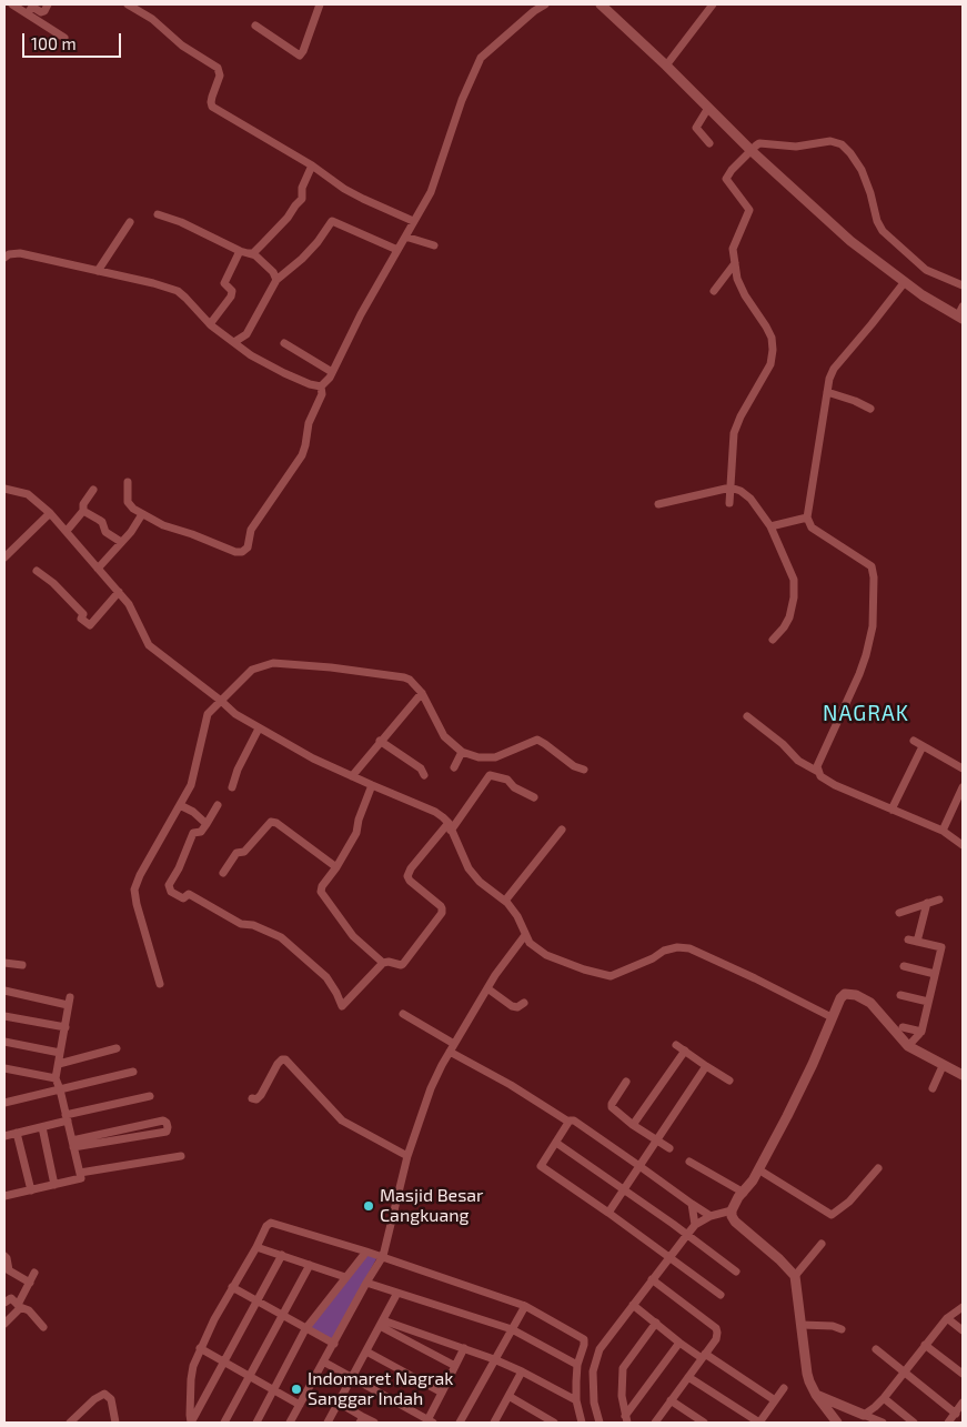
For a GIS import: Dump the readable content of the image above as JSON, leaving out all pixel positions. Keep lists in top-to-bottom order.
{
  "districts": ["NAGRAK"],
  "places": ["Masjid Besar Cangkuang", "Indomaret Nagrak Sanggar Indah"],
  "scale_bar": "100 m"
}
